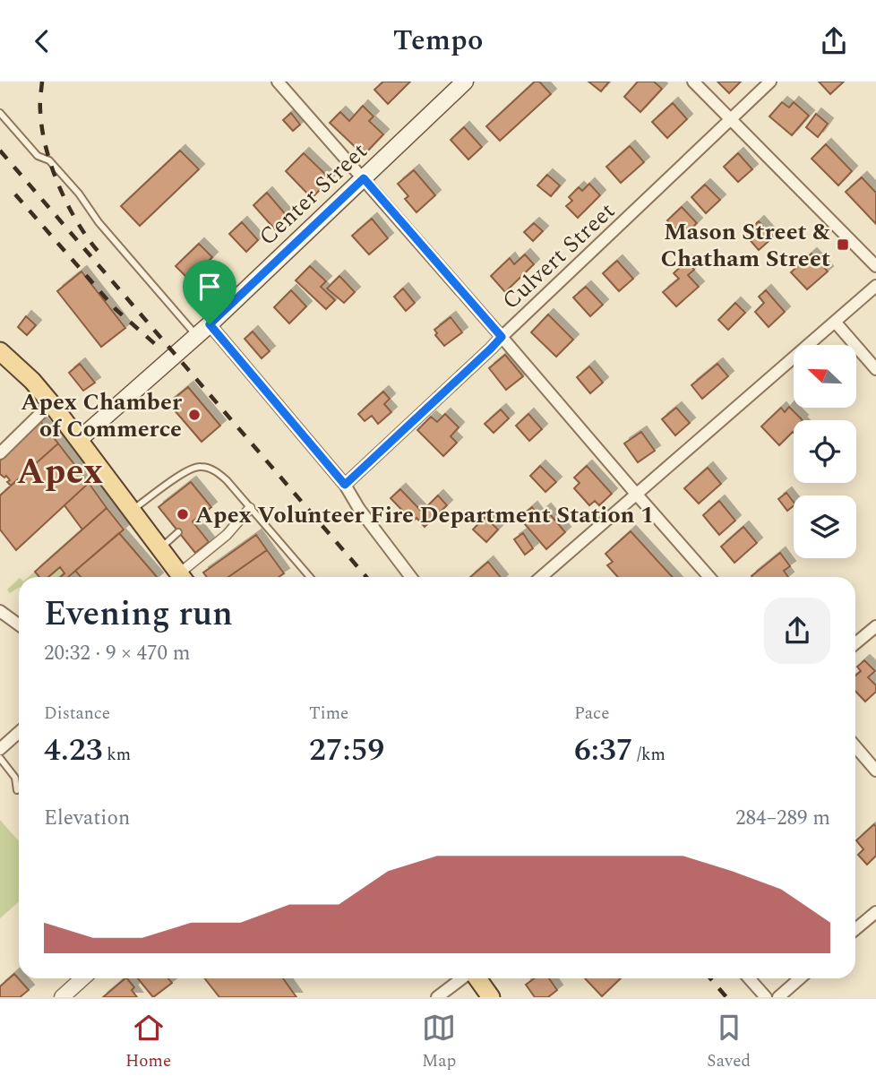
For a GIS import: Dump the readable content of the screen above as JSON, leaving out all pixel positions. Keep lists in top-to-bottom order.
{
  "streets": {
    "main road": ["Center Street"],
    "street": ["Culvert Street"]
  },
  "districts": ["Apex"],
  "places": {
    "transit": ["Mason Street & Chatham Street"],
    "other": ["Apex Chamber of Commerce", "Apex Volunteer Fire Department Station 1"]
  },
  "north": "top left",
  "page": {
    "header": "Tempo",
    "heading": ["Evening run", "20:32 · 9 × 470 m"],
    "stats": [
      ["Distance", "4.23 km"],
      ["Time", "27:59"],
      ["Pace", "6:37 /km"]
    ],
    "chart": ["Elevation", "284–289 m"],
    "tabs": ["Home", "Map", "Saved"]
  }
}
